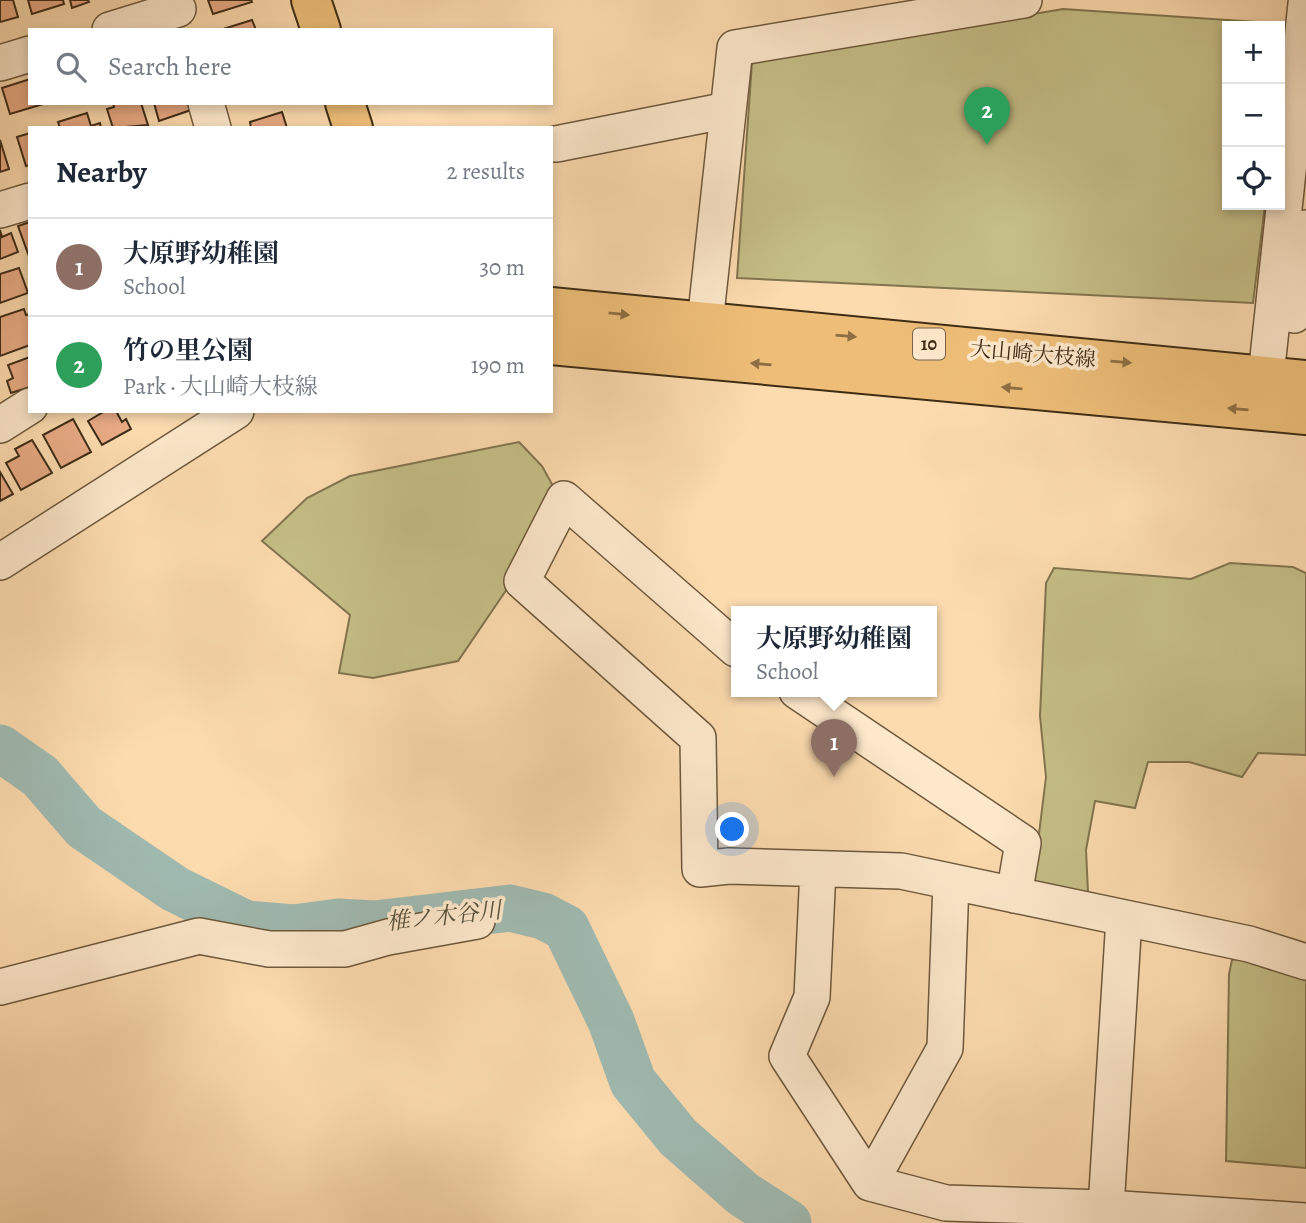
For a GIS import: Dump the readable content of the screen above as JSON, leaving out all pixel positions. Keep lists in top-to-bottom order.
{
  "streets": {
    "main road": ["10", "大山崎大枝線"]
  },
  "water": ["椎ノ木谷川"],
  "page": {
    "map_buttons": ["+", "−"],
    "search": "Search here",
    "pins": ["2", "1"],
    "heading": ["Nearby", "2 results"],
    "list": [
      {
        "mark": "1",
        "name": "大原野幼稚園",
        "note": "School",
        "value": "30 m"
      },
      {
        "mark": "2",
        "name": "竹の里公園",
        "note": "Park · 大山崎大枝線",
        "value": "190 m"
      }
    ],
    "popup": ["大原野幼稚園", "School"]
  }
}
